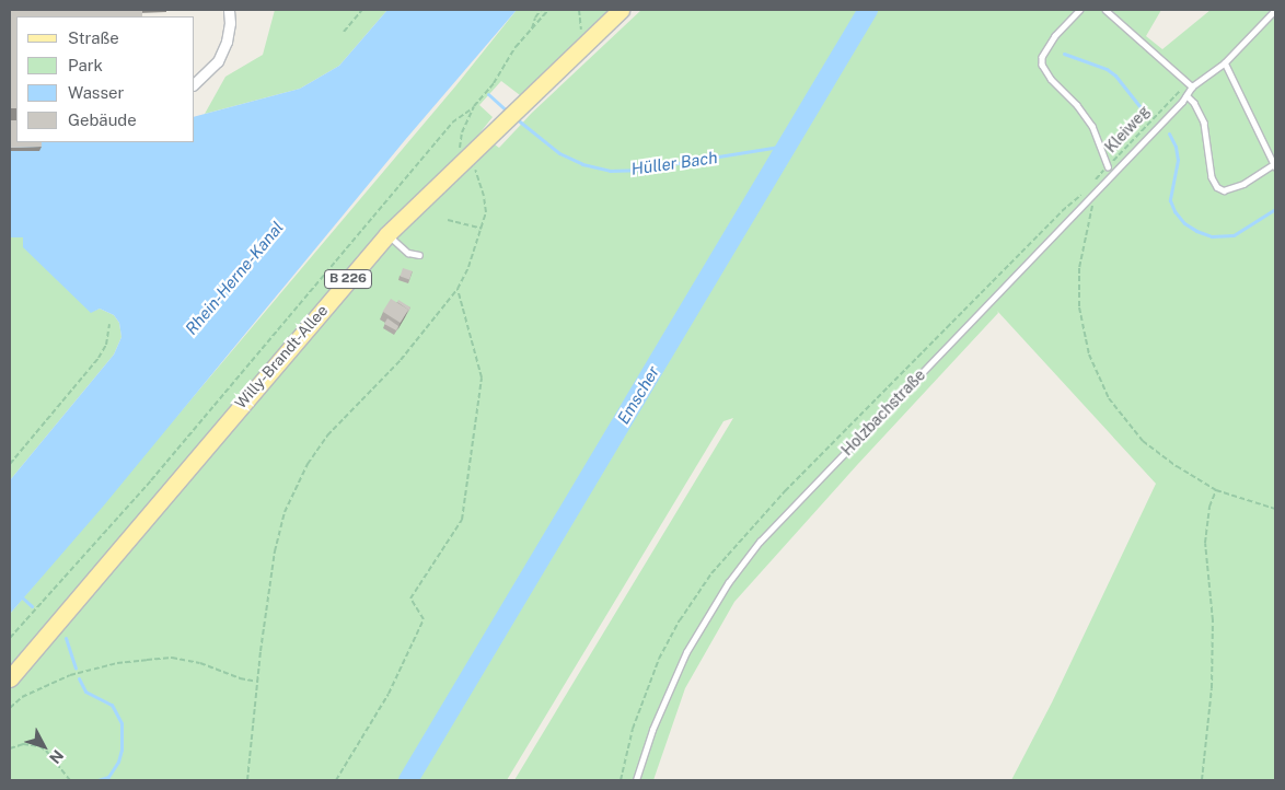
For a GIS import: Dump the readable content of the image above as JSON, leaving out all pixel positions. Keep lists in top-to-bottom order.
{
  "streets": {
    "main road": ["B 226", "Willy-Brandt-Allee"],
    "lane": ["Holzbachstraße"],
    "path": ["Kleiweg"]
  },
  "crossings": [
    ["Kleiweg", "Holzbachstraße"]
  ],
  "water": ["Hüller Bach", "Rhein-Herne-Kanal", "Emscher"],
  "legend": [
    "Straße",
    "Park",
    "Wasser",
    "Gebäude"
  ],
  "north": "bottom right"
}
